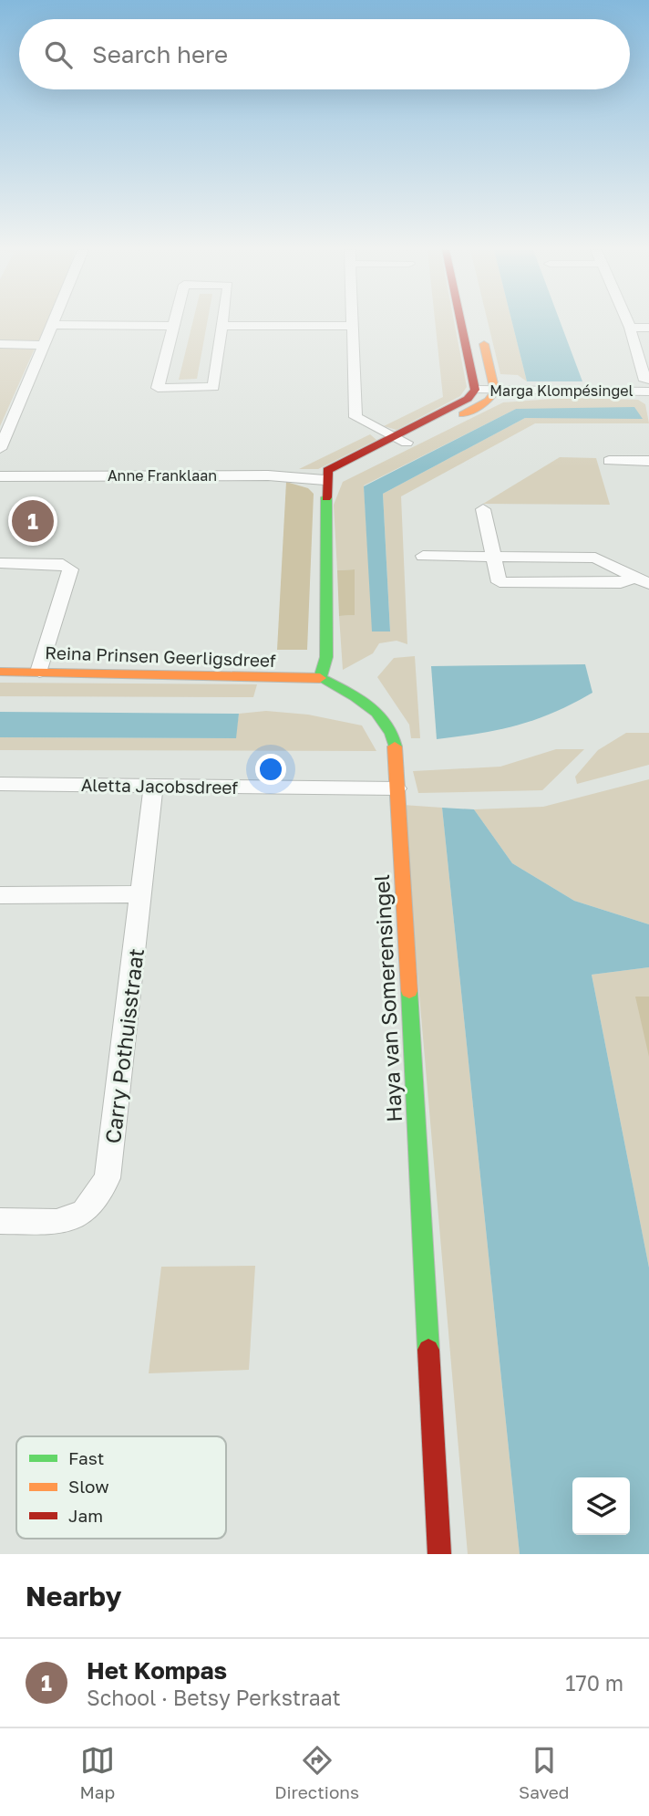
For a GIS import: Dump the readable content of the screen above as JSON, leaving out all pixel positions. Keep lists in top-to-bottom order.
{
  "streets": {
    "street": [
      "Marga Klompésingel",
      "Anne Franklaan",
      "Reina Prinsen Geerligsdreef",
      "Aletta Jacobsdreef",
      "Haya van Somerensingel",
      "Carry Pothuisstraat"
    ]
  },
  "crossings": [
    ["Reina Prinsen Geerligsdreef", "Haya van Somerensingel"],
    ["Aletta Jacobsdreef", "Haya van Somerensingel"],
    ["Aletta Jacobsdreef", "Carry Pothuisstraat"]
  ],
  "legend": ["Fast", "Slow", "Jam"],
  "page": {
    "search": "Search here",
    "pins": "1",
    "heading": "Nearby",
    "list": [
      {
        "mark": "1",
        "name": "Het Kompas",
        "note": "School · Betsy Perkstraat",
        "value": "170 m"
      }
    ],
    "nav": ["Map", "Directions", "Saved"]
  }
}
